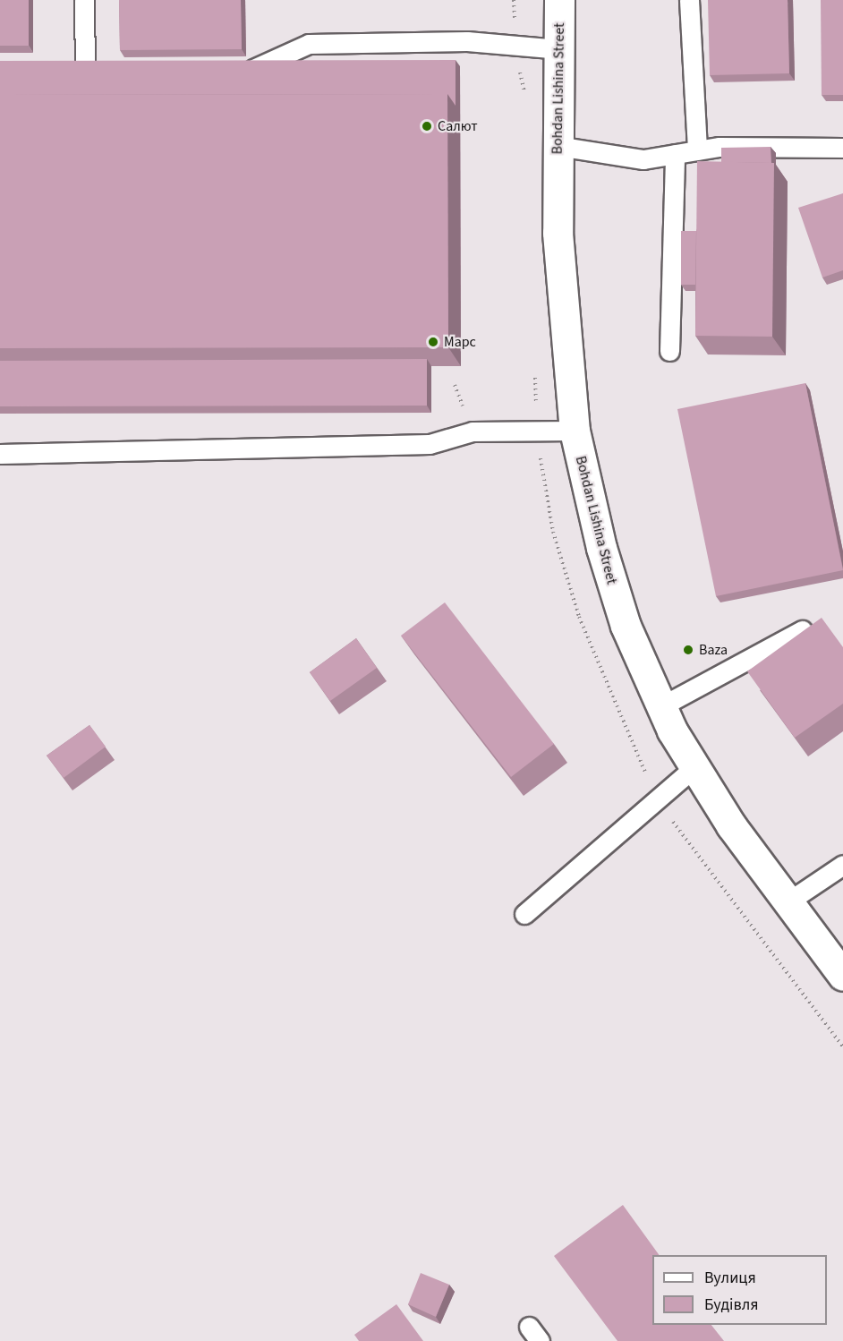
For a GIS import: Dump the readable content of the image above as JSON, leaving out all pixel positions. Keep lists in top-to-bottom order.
{
  "streets": {
    "main road": ["Bohdan Lishina Street"]
  },
  "places": ["Салют", "Марс", "Baza"],
  "legend": ["Вулиця", "Будівля"]
}
